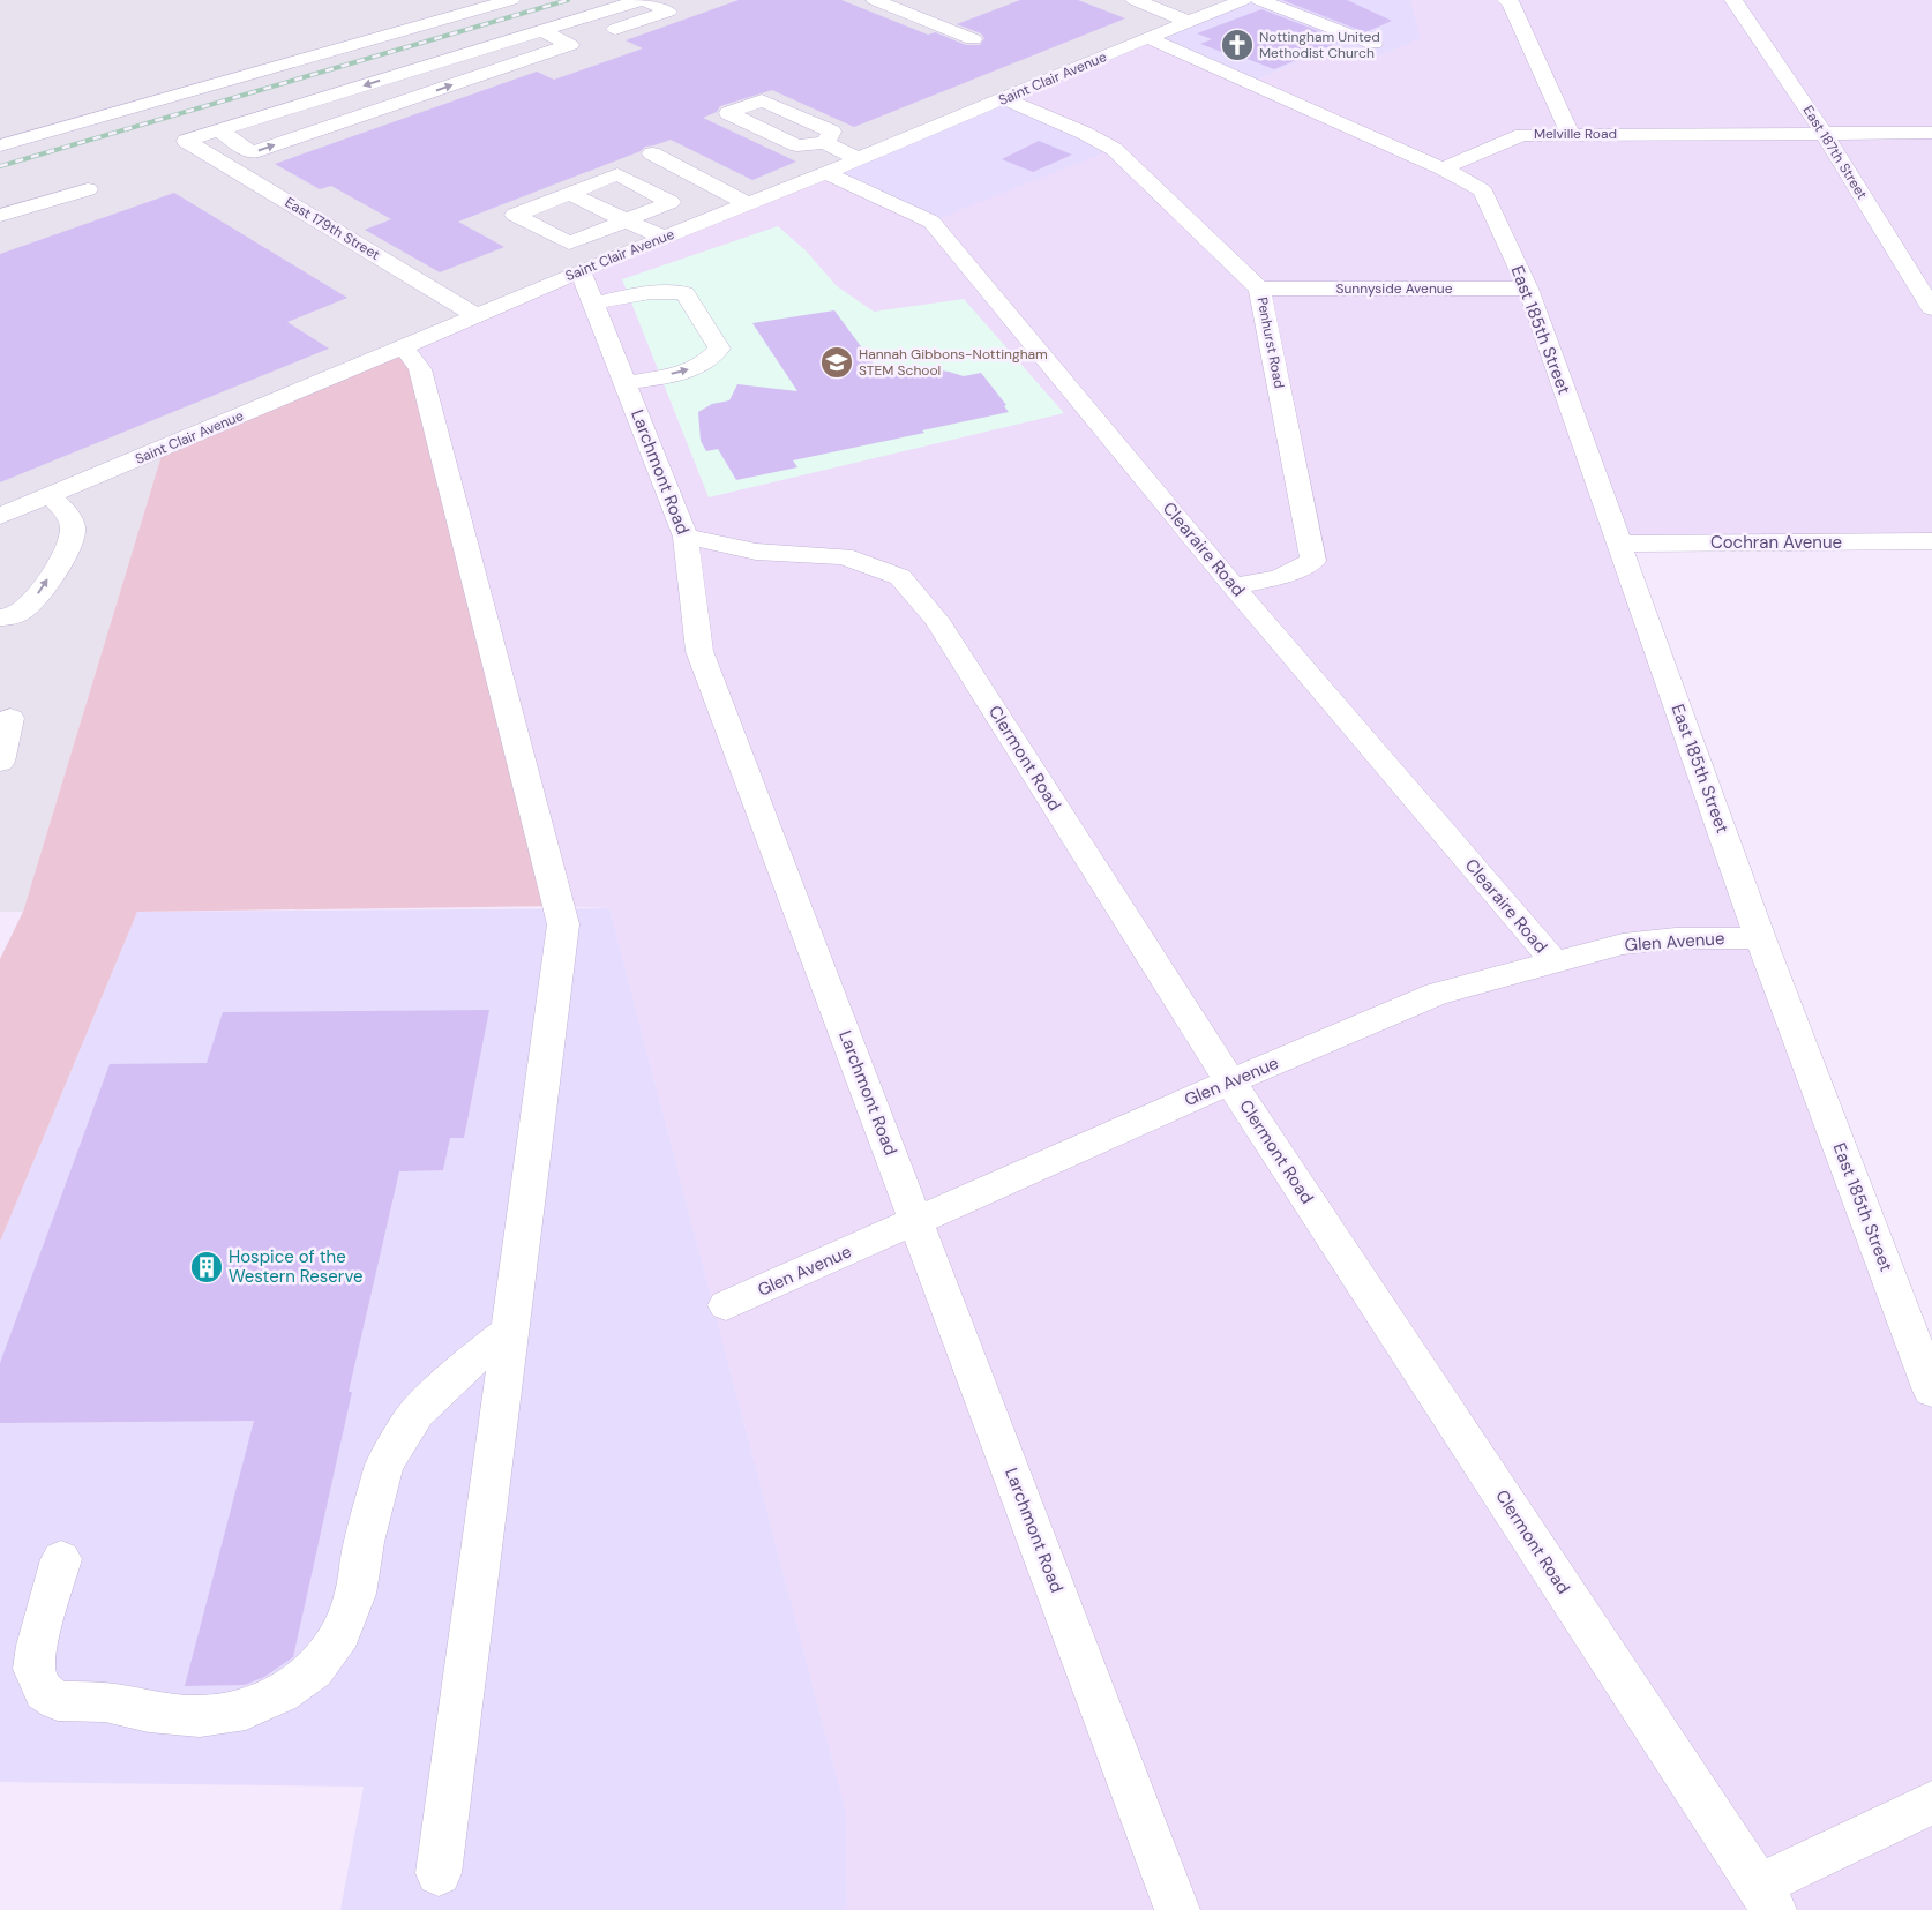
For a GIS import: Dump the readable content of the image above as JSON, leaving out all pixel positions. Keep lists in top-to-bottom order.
{
  "streets": {
    "street": [
      "Saint Clair Avenue",
      "Melville Road",
      "East 187th Street",
      "East 179th Street",
      "Sunnyside Avenue",
      "East 185th Street",
      "Penhurst Road",
      "Larchmont Road",
      "Cochran Avenue",
      "Clearaire Road",
      "Clermont Road",
      "Glen Avenue"
    ]
  },
  "crossings": [
    ["Saint Clair Avenue", "East 179th Street"],
    ["Saint Clair Avenue", "Penhurst Road"],
    ["Saint Clair Avenue", "Larchmont Road"],
    ["Saint Clair Avenue", "Clearaire Road"],
    ["Melville Road", "East 187th Street"],
    ["Melville Road", "East 185th Street"],
    ["Sunnyside Avenue", "East 185th Street"],
    ["Sunnyside Avenue", "Penhurst Road"],
    ["East 185th Street", "Cochran Avenue"],
    ["East 185th Street", "Glen Avenue"],
    ["Penhurst Road", "Clearaire Road"],
    ["Larchmont Road", "Clermont Road"],
    ["Larchmont Road", "Glen Avenue"],
    ["Clearaire Road", "Glen Avenue"],
    ["Clermont Road", "Glen Avenue"]
  ],
  "places": {
    "church": ["Nottingham United Methodist Church"],
    "school or university": ["Hannah Gibbons-Nottingham STEM School"],
    "building": ["Hospice of the Western Reserve"]
  }
}
